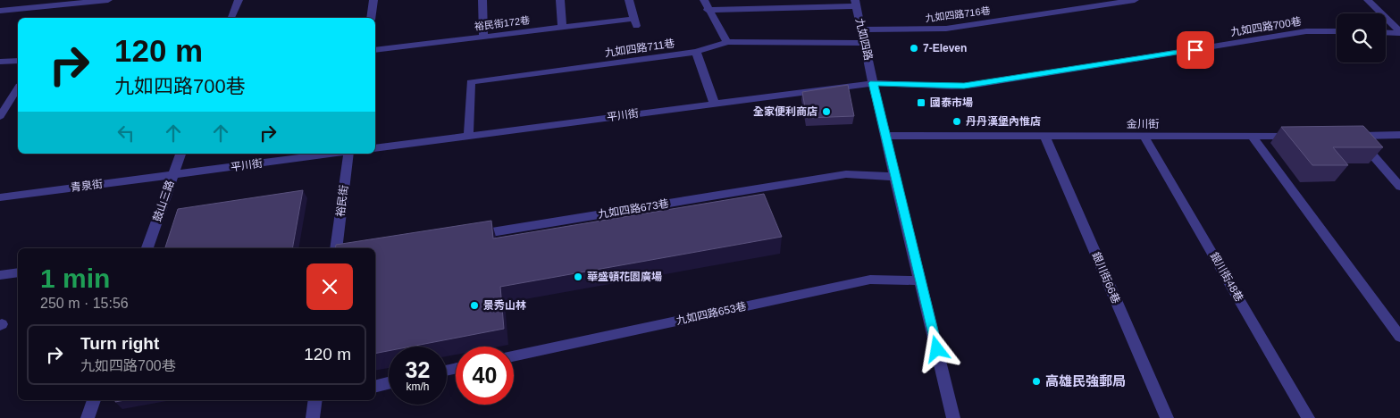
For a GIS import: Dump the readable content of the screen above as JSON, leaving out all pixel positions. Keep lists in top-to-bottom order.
{
  "streets": {
    "street": [
      "九如四路716巷",
      "裕民街172巷",
      "九如四路700巷",
      "九如四路",
      "九如四路711巷",
      "平川街",
      "金川街",
      "青泉街",
      "鼓山三路",
      "裕民街",
      "九如四路673巷",
      "銀川街48巷",
      "銀川街66巷",
      "九如四路653巷"
    ]
  },
  "crossings": [
    ["九如四路716巷", "九如四路"],
    ["九如四路700巷", "九如四路"],
    ["九如四路700巷", "平川街"],
    ["九如四路", "九如四路711巷"],
    ["九如四路", "平川街"],
    ["九如四路", "金川街"],
    ["九如四路", "九如四路673巷"],
    ["九如四路", "九如四路653巷"],
    ["九如四路711巷", "平川街"],
    ["平川街", "青泉街"],
    ["平川街", "鼓山三路"],
    ["金川街", "銀川街48巷"],
    ["金川街", "銀川街66巷"],
    ["青泉街", "鼓山三路"]
  ],
  "places": {
    "other": [
      "7-Eleven",
      "全家便利商店",
      "丹丹漢堡內惟店",
      "華盛頓花園廣場",
      "景秀山林",
      "高雄民強郵局"
    ],
    "transit": ["國泰市場"]
  },
  "page": {
    "turn": ["120 m", "九如四路700巷"],
    "heading": ["1 min", "250 m · 15:56"],
    "list": [
      {
        "name": "Turn right",
        "note": "九如四路700巷",
        "value": "120 m"
      }
    ],
    "speed": "32 km/h",
    "limit": "40"
  }
}
